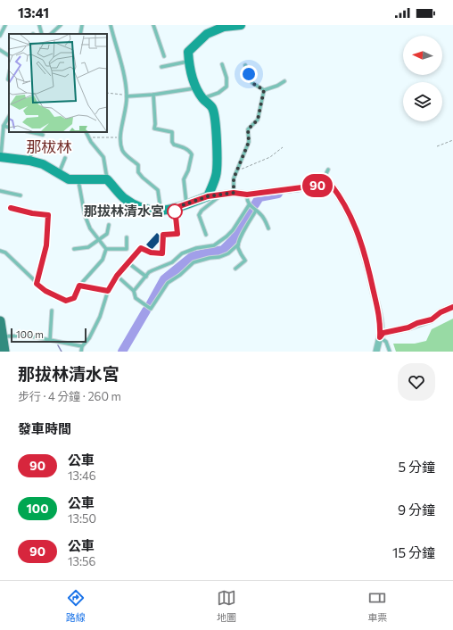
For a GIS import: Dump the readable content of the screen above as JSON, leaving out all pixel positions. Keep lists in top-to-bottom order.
{
  "districts": ["那柭林"],
  "places": ["那拔林清水宮"],
  "lines": ["bus line 90"],
  "scale_bar": "100 m",
  "north": "left",
  "page": {
    "status": "13:41",
    "on_map": "90",
    "scale": "100 m",
    "heading": [
      ["那拔林清水宮", "步行 · 4 分鐘 · 260 m"],
      "發車時間"
    ],
    "list": [
      {
        "mark": "90",
        "name": "公車",
        "note": "13:46",
        "value": "5 分鐘"
      },
      {
        "mark": "100",
        "name": "公車",
        "note": "13:50",
        "value": "9 分鐘"
      },
      {
        "mark": "90",
        "name": "公車",
        "note": "13:56",
        "value": "15 分鐘"
      }
    ],
    "tabs": ["路線", "地圖", "車票"]
  }
}
